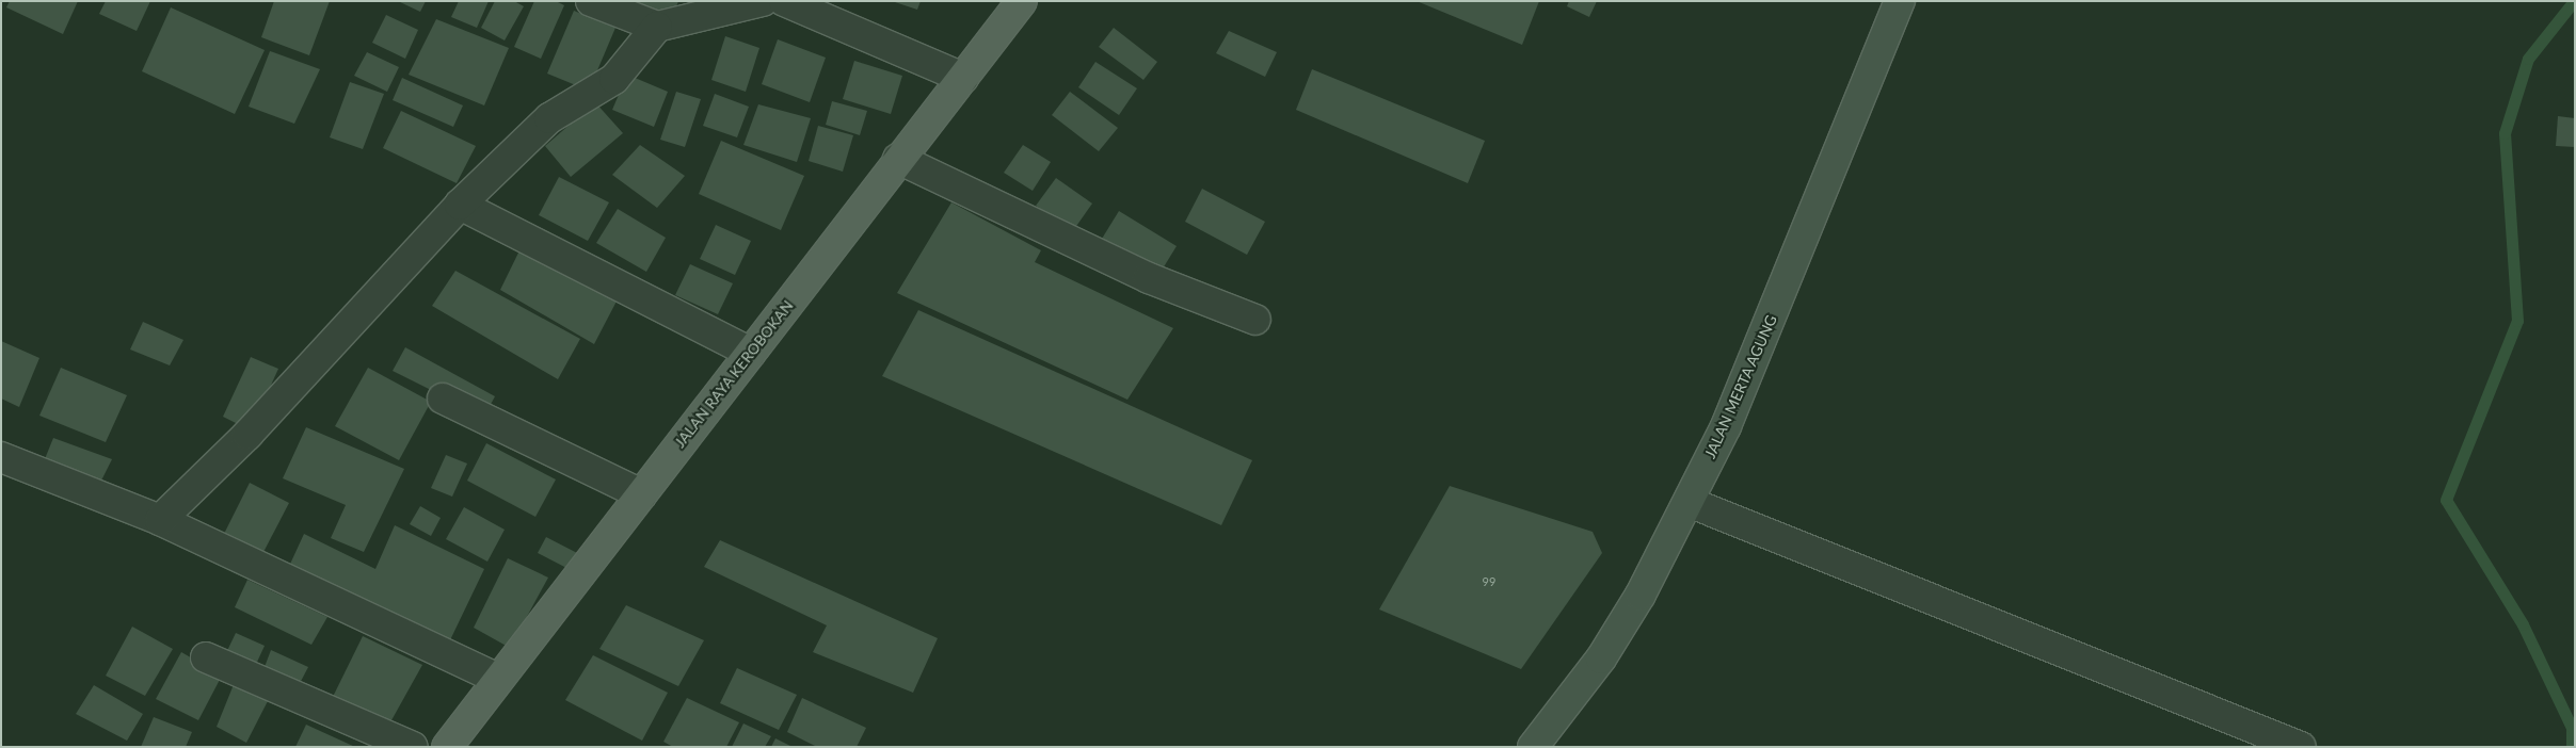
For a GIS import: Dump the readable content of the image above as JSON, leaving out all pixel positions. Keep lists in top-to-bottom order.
{
  "streets": {
    "main road": ["JALAN RAYA KEROBOKAN"],
    "street": ["JALAN MERTA AGUNG"]
  },
  "house_numbers": ["99"]
}
